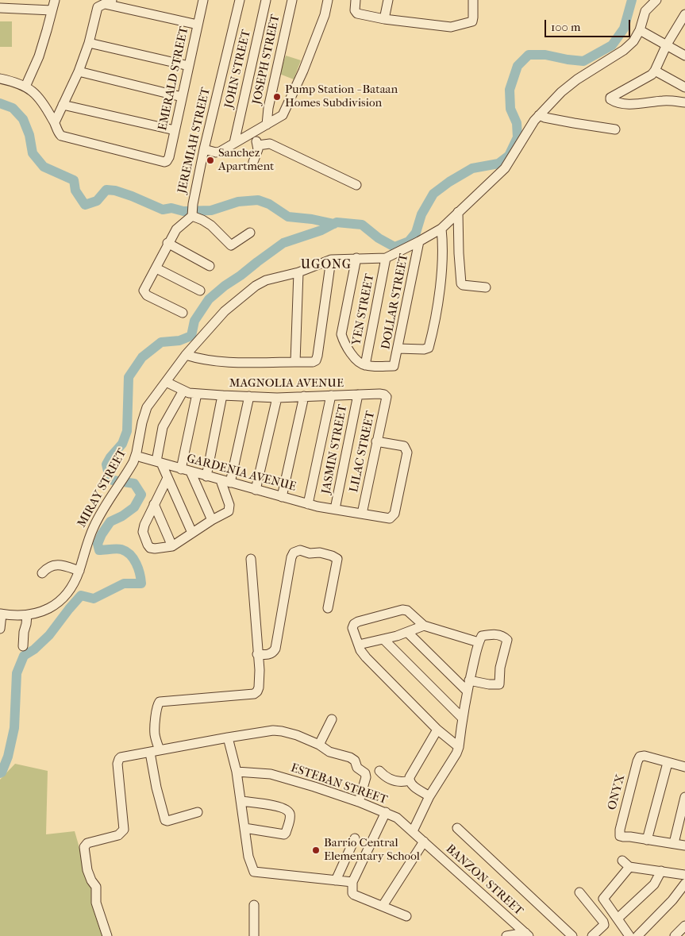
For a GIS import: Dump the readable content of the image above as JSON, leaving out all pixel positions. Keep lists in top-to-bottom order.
{
  "streets": {
    "street": [
      "JOSEPH STREET",
      "JOHN STREET",
      "EMERALD STREET",
      "JEREMIAH STREET",
      "DOLLAR STREET",
      "YEN STREET",
      "MAGNOLIA AVENUE",
      "JASMIN STREET",
      "LILAC STREET",
      "GARDENIA AVENUE",
      "MIRAY STREET",
      "ESTEBAN STREET",
      "ONYX",
      "BANZON STREET"
    ]
  },
  "crossings": [
    ["DOLLAR STREET", "YEN STREET"],
    ["YEN STREET", "MIRAY STREET"],
    ["MAGNOLIA AVENUE", "JASMIN STREET"],
    ["MAGNOLIA AVENUE", "LILAC STREET"],
    ["MAGNOLIA AVENUE", "MIRAY STREET"],
    ["JASMIN STREET", "GARDENIA AVENUE"],
    ["LILAC STREET", "GARDENIA AVENUE"],
    ["ESTEBAN STREET", "BANZON STREET"]
  ],
  "districts": ["UGONG"],
  "places": ["Pump Station - Bataan Homes Subdivision", "Sanchez Apartment", "Barrio Central Elementary School"],
  "scale_bar": "100 m"
}
